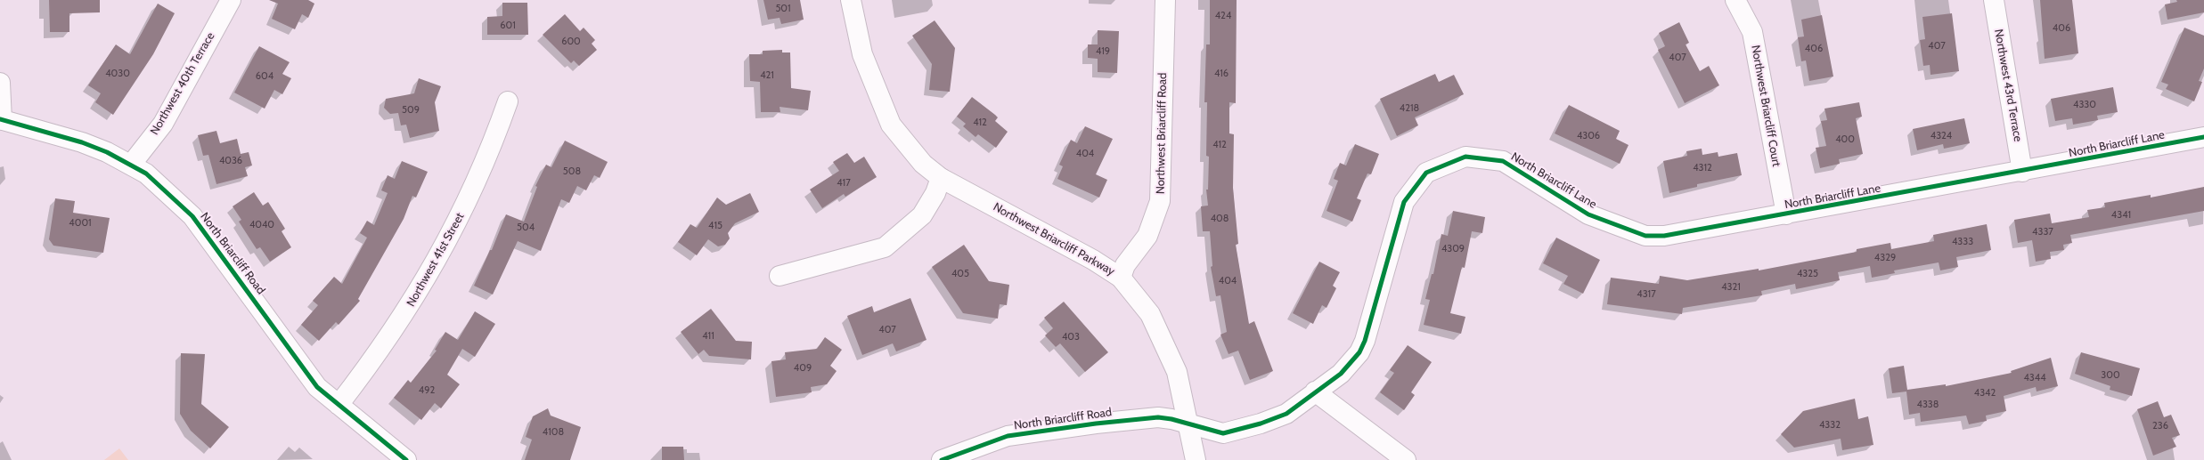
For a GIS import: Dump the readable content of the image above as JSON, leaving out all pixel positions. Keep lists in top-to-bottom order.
{
  "streets": {
    "street": [
      "Northwest 40th Terrace",
      "Northwest 43rd Terrace",
      "Northwest Briarcliff Court",
      "Northwest Briarcliff Road",
      "North Briarcliff Lane",
      "Northwest Briarcliff Parkway",
      "North Briarcliff Road",
      "Northwest 41st Street"
    ]
  },
  "crossings": [
    ["Northwest 40th Terrace", "North Briarcliff Road"],
    ["Northwest 43rd Terrace", "North Briarcliff Lane"],
    ["Northwest Briarcliff Court", "North Briarcliff Lane"],
    ["Northwest Briarcliff Road", "Northwest Briarcliff Parkway"],
    ["North Briarcliff Lane", "Northwest Briarcliff Parkway"],
    ["North Briarcliff Lane", "North Briarcliff Road"],
    ["Northwest Briarcliff Parkway", "North Briarcliff Road"],
    ["North Briarcliff Road", "Northwest 41st Street"]
  ],
  "house_numbers": [
    "501",
    "424",
    "601",
    "406",
    "600",
    "407",
    "406",
    "419",
    "407",
    "4030",
    "416",
    "421",
    "604",
    "4330",
    "4218",
    "509",
    "412",
    "4306",
    "4324",
    "400",
    "412",
    "404",
    "4036",
    "4312",
    "508",
    "417",
    "4341",
    "408",
    "4001",
    "4040",
    "415",
    "504",
    "4337",
    "4333",
    "4309",
    "4329",
    "405",
    "4325",
    "404",
    "4321",
    "4317",
    "407",
    "411",
    "403",
    "409",
    "300",
    "4344",
    "492",
    "4342",
    "4338",
    "4332",
    "236",
    "4108"
  ]
}
